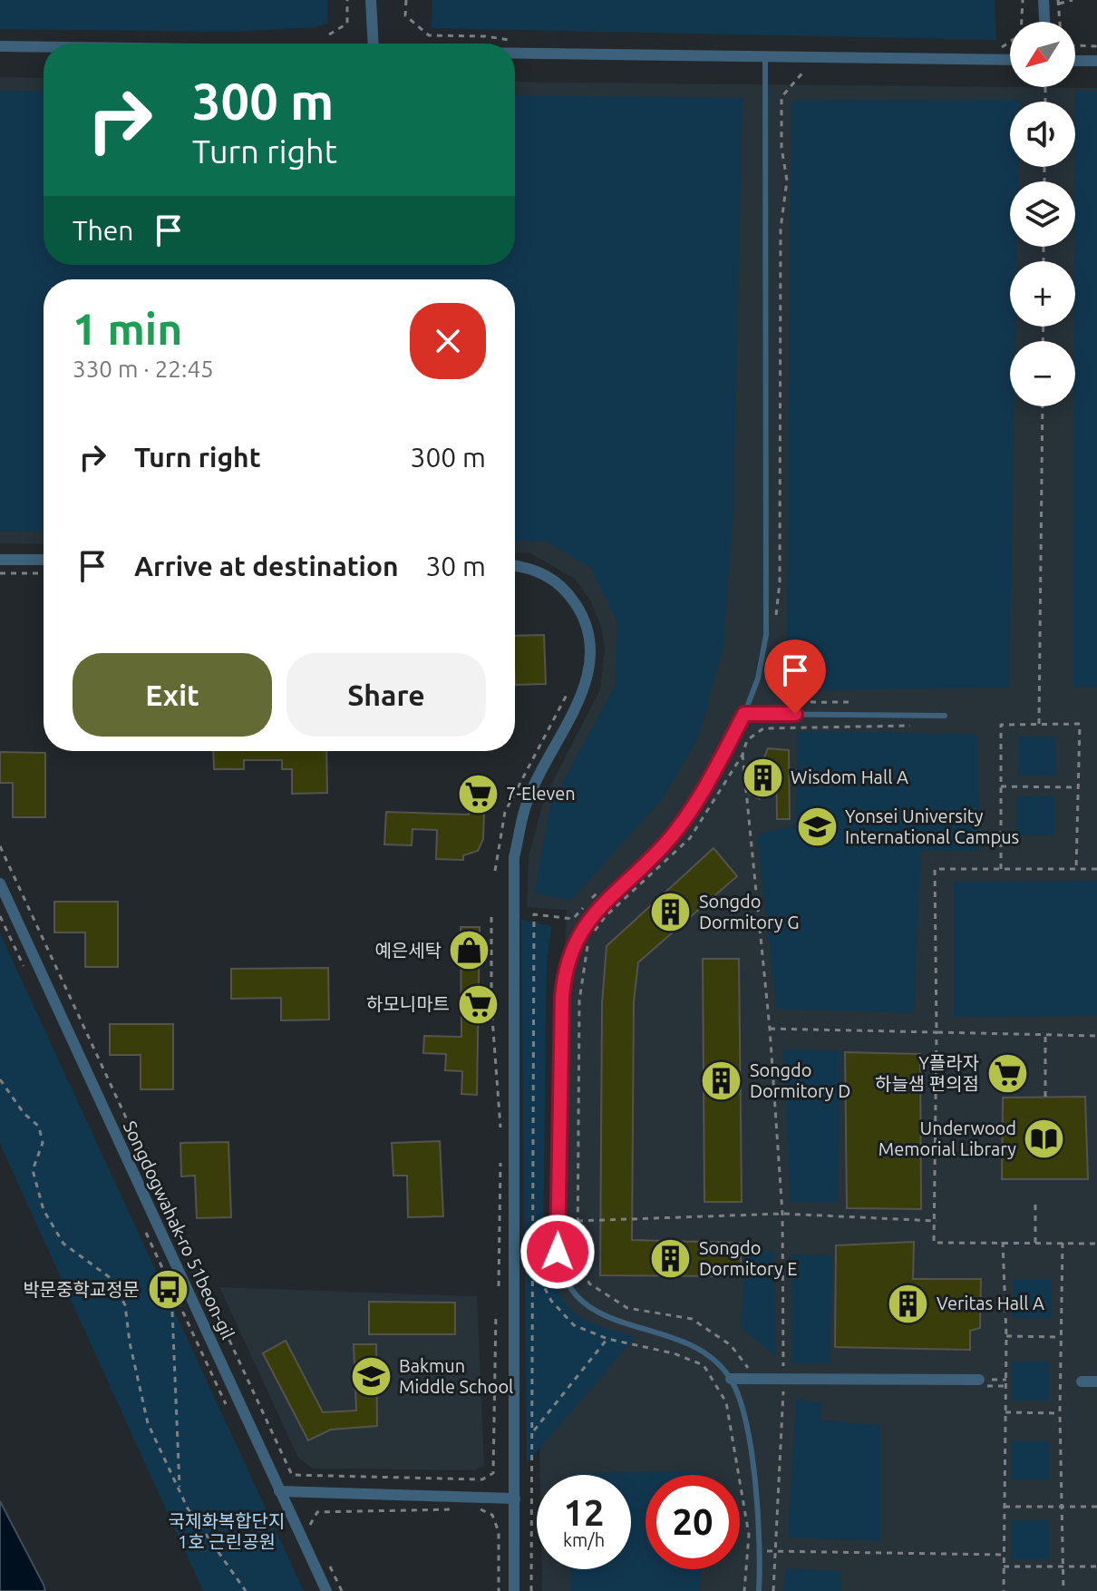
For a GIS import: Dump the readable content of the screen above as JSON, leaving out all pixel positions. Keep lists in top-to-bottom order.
{
  "streets": {
    "street": ["Songdogwahak-ro 51beon-gil"]
  },
  "parks": ["국제화복합단지 1호 근린공원"],
  "places": {
    "building": [
      "Wisdom Hall A",
      "Songdo Dormitory G",
      "Songdo Dormitory D",
      "Songdo Dormitory E",
      "Veritas Hall A"
    ],
    "supermarket": ["7-Eleven", "하모니마트", "Y플라자 하늘샘 편의점"],
    "school or university": ["Yonsei University International Campus", "Bakmun Middle School"],
    "shop": ["예은세탁"],
    "library": ["Underwood Memorial Library"],
    "bus stop": ["박문중학교정문"]
  },
  "north": "bottom left",
  "page": {
    "map_buttons": ["+", "−"],
    "turn": ["300 m", "Turn right"],
    "then": "Then",
    "heading": ["1 min", "330 m · 22:45"],
    "list": [
      {
        "name": "Turn right",
        "value": "300 m"
      },
      {
        "name": "Arrive at destination",
        "value": "30 m"
      }
    ],
    "buttons": ["Exit", "Share"],
    "speed": "12 km/h",
    "limit": "20"
  }
}
